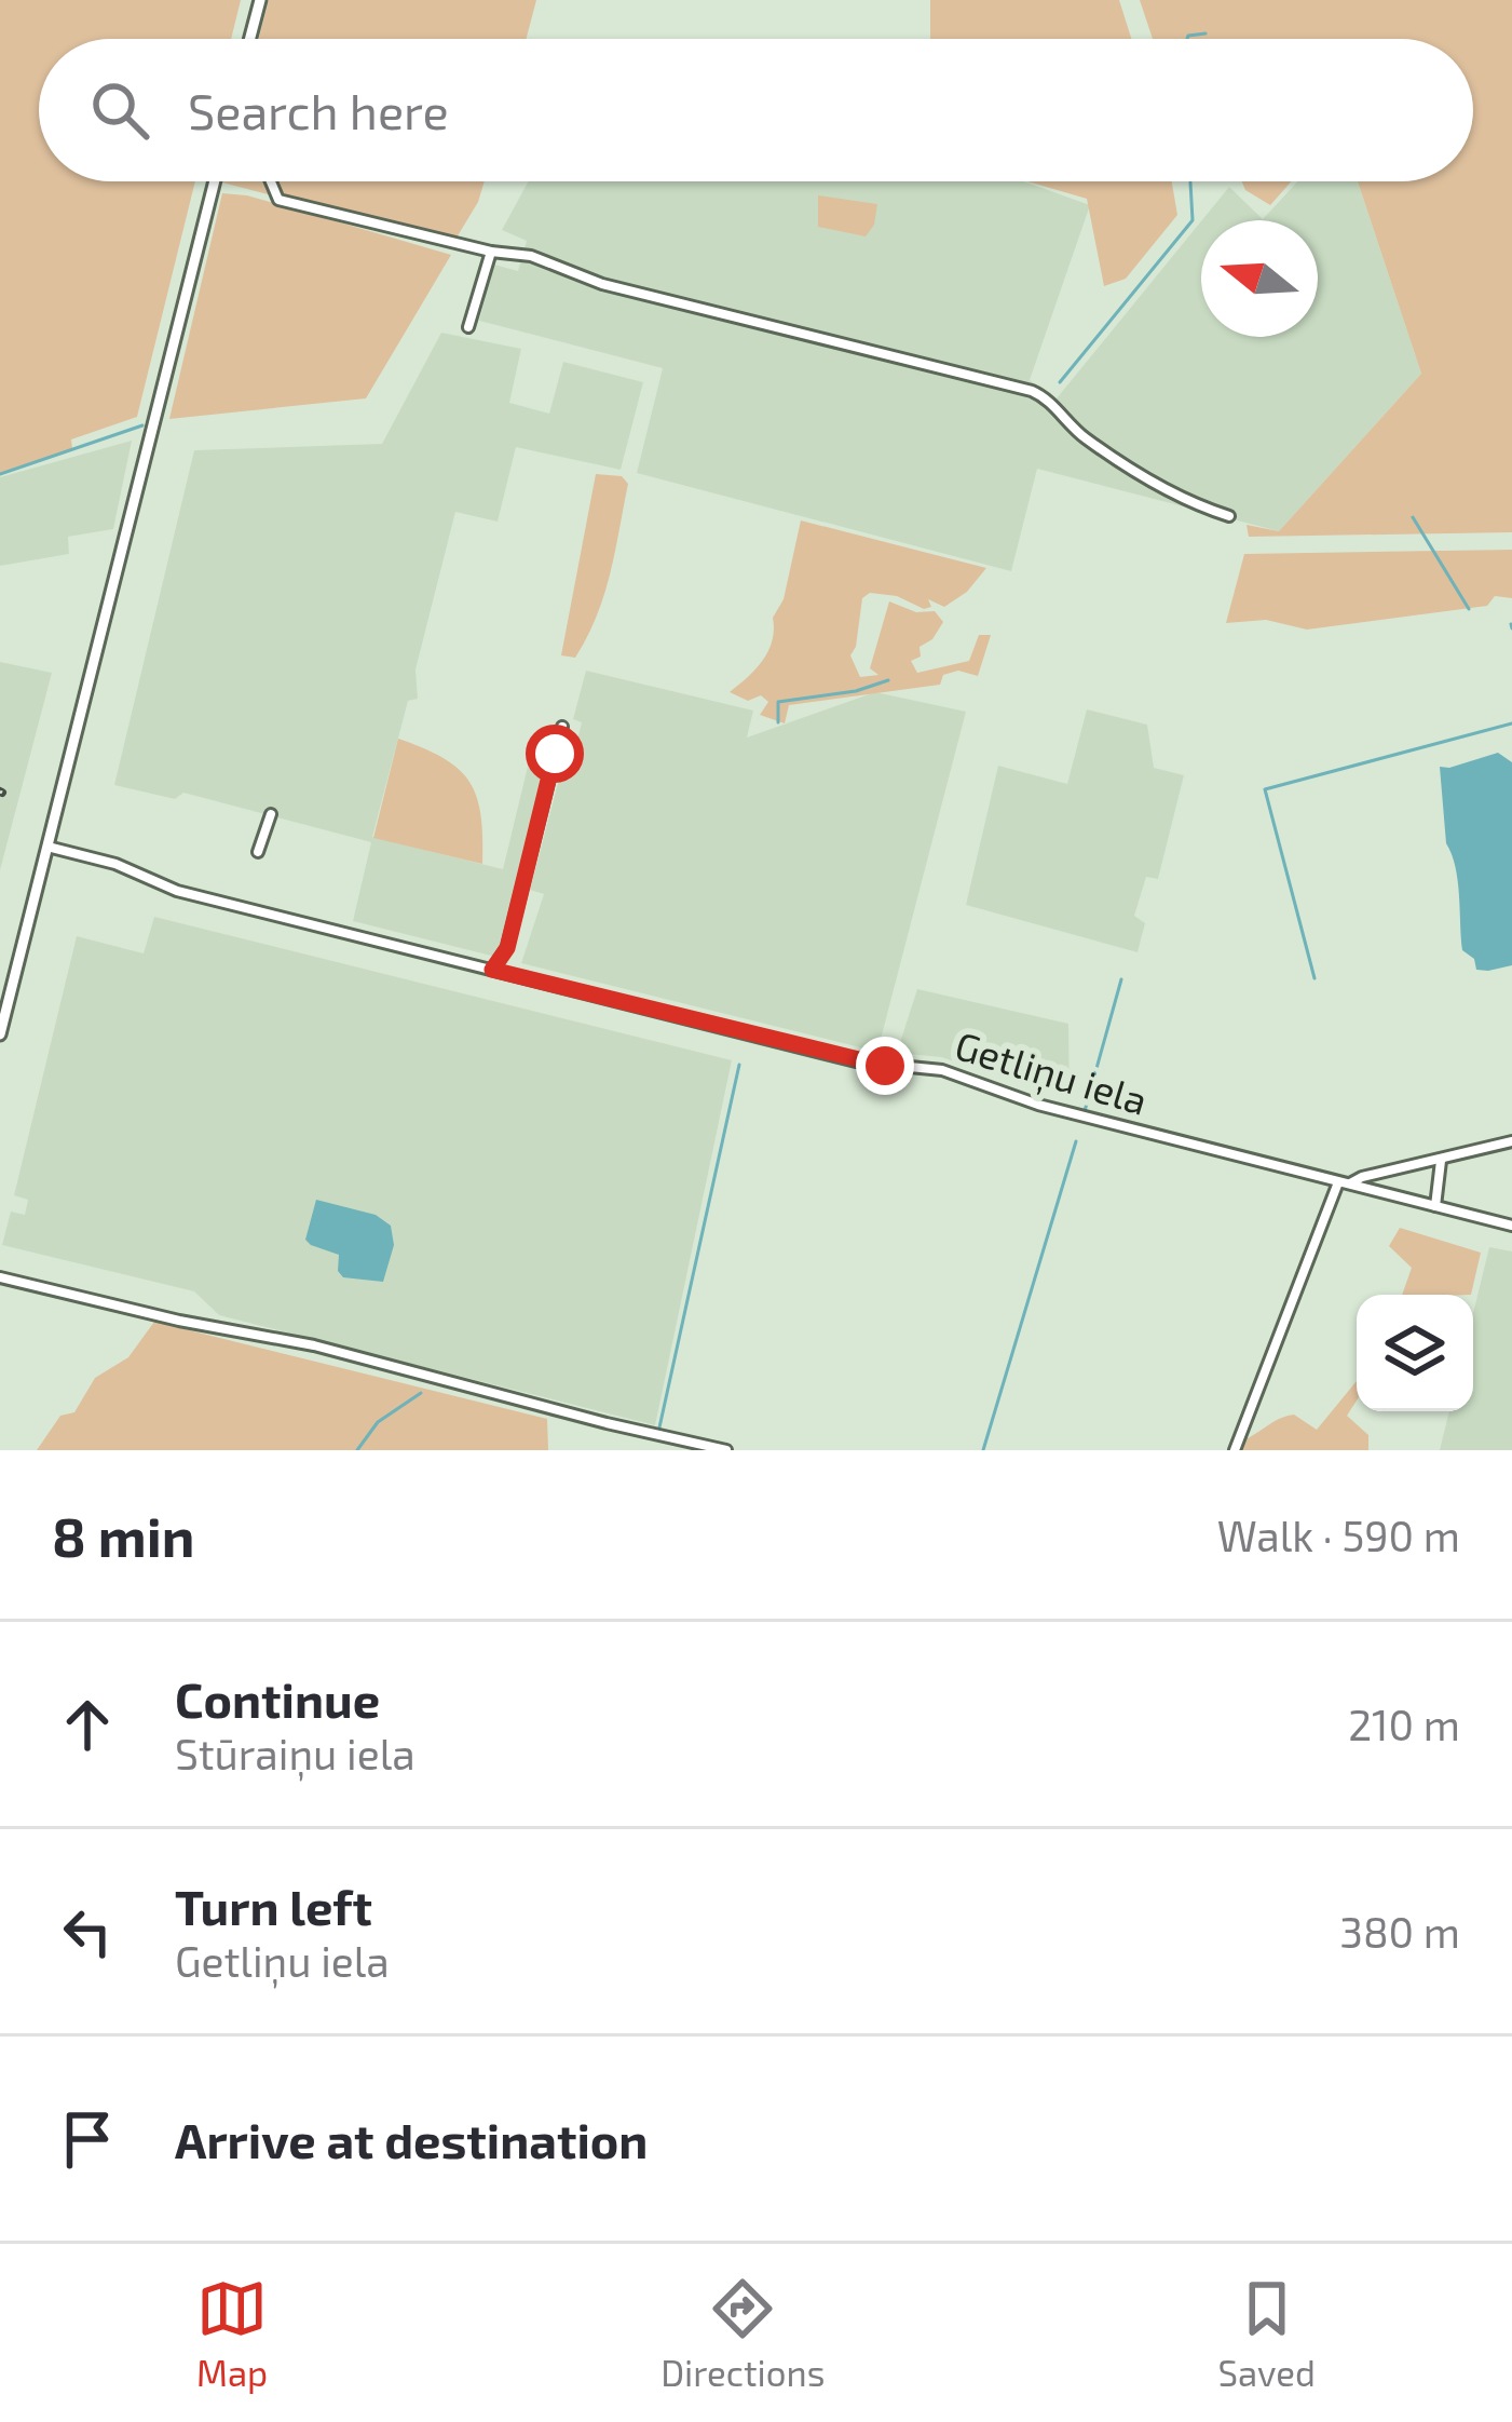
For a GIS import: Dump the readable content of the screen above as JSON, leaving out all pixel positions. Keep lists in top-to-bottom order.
{
  "streets": {
    "street": ["Getliņu iela"]
  },
  "north": "left",
  "page": {
    "search": "Search here",
    "heading": ["8 min", "Walk · 590 m"],
    "list": [
      ["Continue", "Stūraiņu iela", "210 m"],
      ["Turn left", "Getliņu iela", "380 m"],
      "Arrive at destination"
    ],
    "nav": ["Map", "Directions", "Saved"]
  }
}
